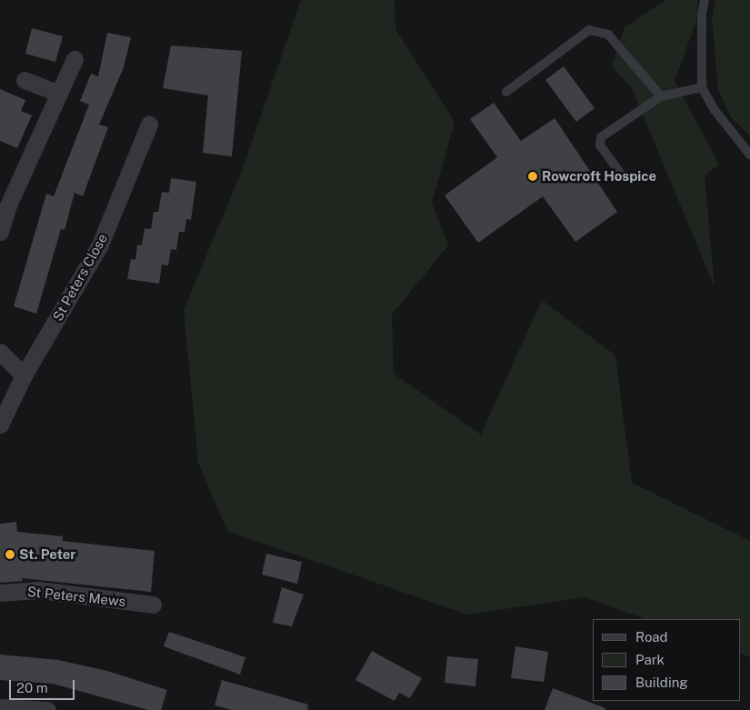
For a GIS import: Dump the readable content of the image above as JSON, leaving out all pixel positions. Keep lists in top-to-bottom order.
{
  "streets": {
    "street": ["St Peters Close", "St Peters Mews"]
  },
  "places": ["Rowcroft Hospice", "St. Peter"],
  "legend": ["Road", "Park", "Building"],
  "scale_bar": "20 m"
}
